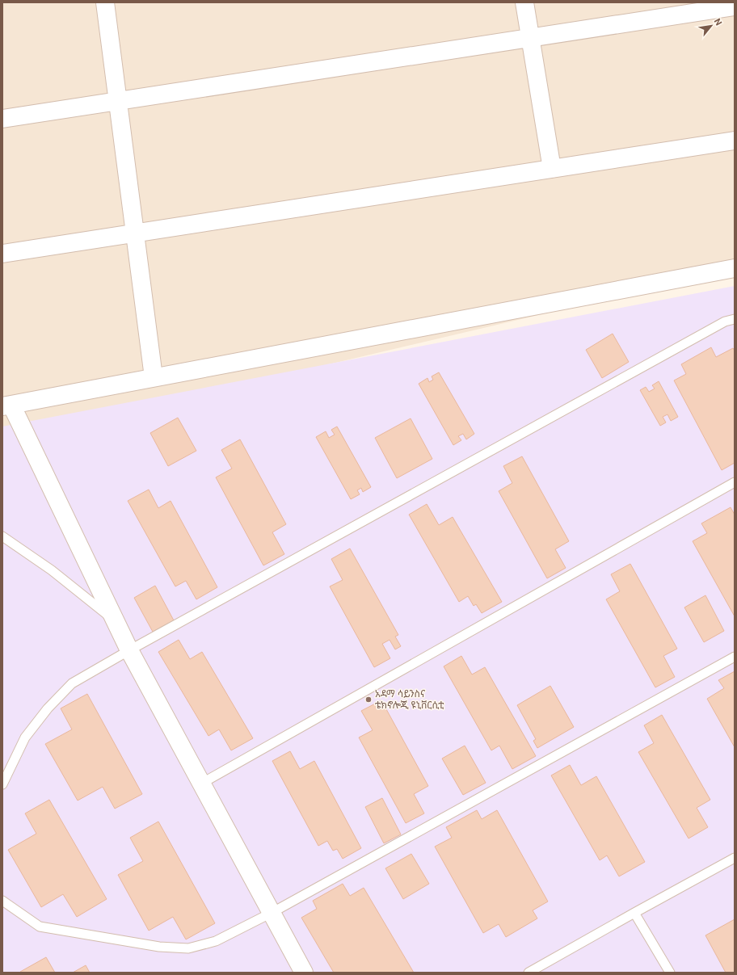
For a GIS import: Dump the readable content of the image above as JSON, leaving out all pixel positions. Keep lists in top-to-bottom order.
{
  "places": ["አዳማ ሳይንስና ቴክኖሎጂ ዩኒቨርሲቲ"],
  "north": "top right"
}
